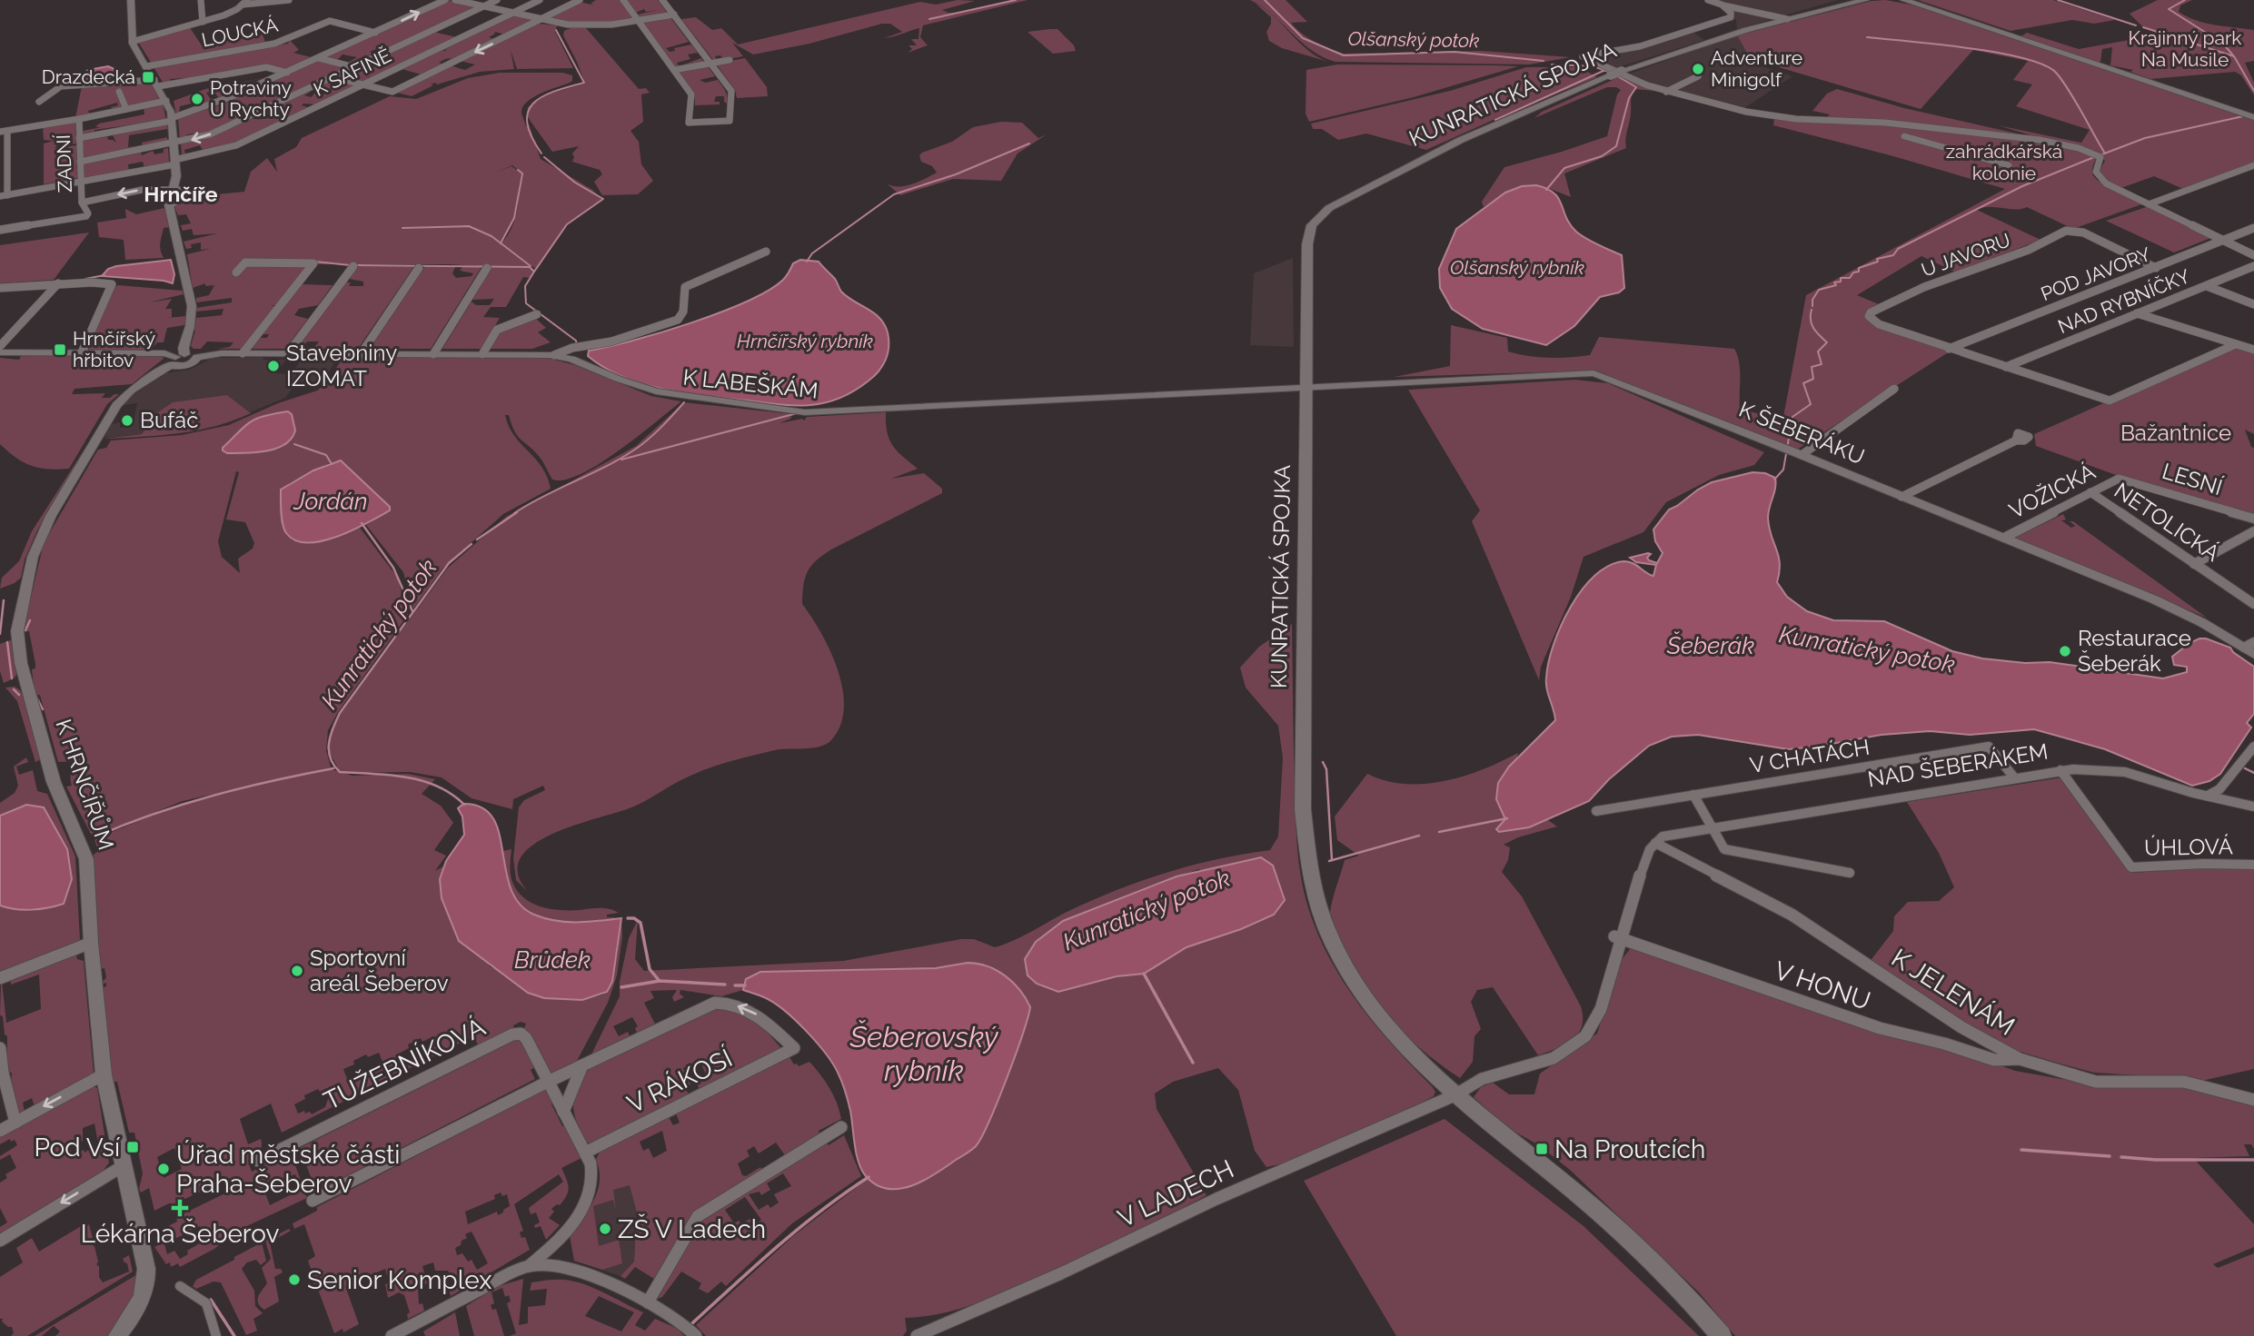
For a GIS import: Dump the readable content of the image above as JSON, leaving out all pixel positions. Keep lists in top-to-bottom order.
{
  "streets": {
    "main road": ["KUNRATICKÁ SPOJKA"],
    "street": [
      "LOUCKÁ",
      "K SAFINĚ",
      "ZADNÍ",
      "U JAVORU",
      "POD JAVORY",
      "NAD RYBNÍČKY",
      "K LABEŠKÁM",
      "K ŠEBERÁKU",
      "LESNÍ",
      "VOŽICKÁ",
      "NETOLICKÁ",
      "V CHATÁCH",
      "NAD ŠEBERÁKEM",
      "K HRNČÍŘŮM",
      "ÚHLOVÁ",
      "V HONU",
      "K JELENÁM",
      "TUŽEBNÍKOVÁ",
      "V RÁKOSÍ",
      "V LADECH"
    ]
  },
  "crossings": [
    ["K SAFINĚ", "ZADNÍ"],
    ["KUNRATICKÁ SPOJKA", "K LABEŠKÁM"],
    ["KUNRATICKÁ SPOJKA", "K ŠEBERÁKU"],
    ["KUNRATICKÁ SPOJKA", "V LADECH"],
    ["U JAVORU", "POD JAVORY"],
    ["K LABEŠKÁM", "K ŠEBERÁKU"],
    ["K ŠEBERÁKU", "VOŽICKÁ"],
    ["LESNÍ", "VOŽICKÁ"],
    ["VOŽICKÁ", "NETOLICKÁ"],
    ["V CHATÁCH", "NAD ŠEBERÁKEM"],
    ["NAD ŠEBERÁKEM", "ÚHLOVÁ"],
    ["NAD ŠEBERÁKEM", "K JELENÁM"],
    ["V HONU", "K JELENÁM"],
    ["TUŽEBNÍKOVÁ", "V RÁKOSÍ"]
  ],
  "districts": ["Hrnčíře"],
  "water": [
    "Olšanský potok",
    "Olšanský rybník",
    "Hrnčířský rybník",
    "Jordán",
    "Kunratický potok",
    "Šeberák",
    "Brůdek",
    "Šeberovský rybník"
  ],
  "parks": ["Krajinný park Na Musile", "zahrádkářská kolonie", "Bažantnice"],
  "places": {
    "other": [
      "Adventure Minigolf",
      "Potraviny U Rychty",
      "Stavebniny IZOMAT",
      "Bufáč",
      "Restaurace Šeberák",
      "Sportovní areál Šeberov",
      "Úřad městské části Praha-Šeberov",
      "ZŠ V Ladech",
      "Senior Komplex"
    ],
    "transit": [
      "Drazdecká",
      "Hrnčířský hřbitov",
      "Pod Vsí",
      "Na Proutcích"
    ],
    "health": ["Lékárna Šeberov"]
  }
}
